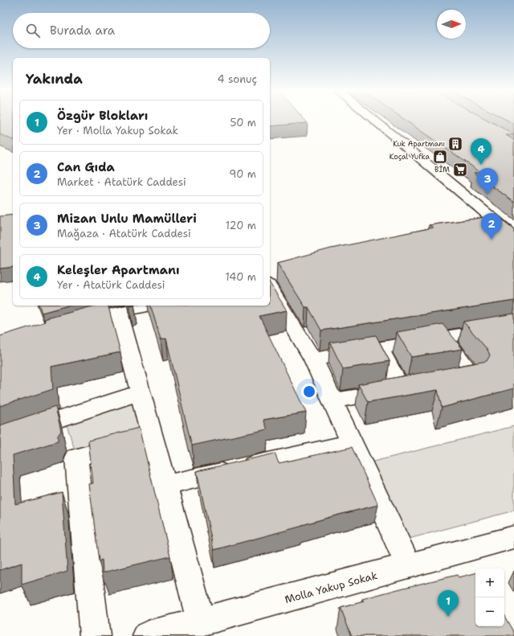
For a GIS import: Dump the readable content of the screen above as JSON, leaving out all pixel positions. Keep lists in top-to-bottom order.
{
  "streets": {
    "street": ["Molla Yakup Sokak"]
  },
  "places": {
    "building": ["Kuk Apartmanı"],
    "shop": ["Koçal Yufka"],
    "supermarket": ["BİM"]
  },
  "north": "right",
  "page": {
    "search": "Burada ara",
    "heading": ["Yakında", "4 sonuç"],
    "list": [
      {
        "mark": "1",
        "name": "Özgür Blokları",
        "note": "Yer · Molla Yakup Sokak",
        "value": "50 m"
      },
      {
        "mark": "2",
        "name": "Can Gıda",
        "note": "Market · Atatürk Caddesi",
        "value": "90 m"
      },
      {
        "mark": "3",
        "name": "Mizan Unlu Mamülleri",
        "note": "Mağaza · Atatürk Caddesi",
        "value": "120 m"
      },
      {
        "mark": "4",
        "name": "Keleşler Apartmanı",
        "note": "Yer · Atatürk Caddesi",
        "value": "140 m"
      }
    ],
    "pins": [
      "4",
      "3",
      "2",
      "1"
    ],
    "map_buttons": ["+", "−"]
  }
}
